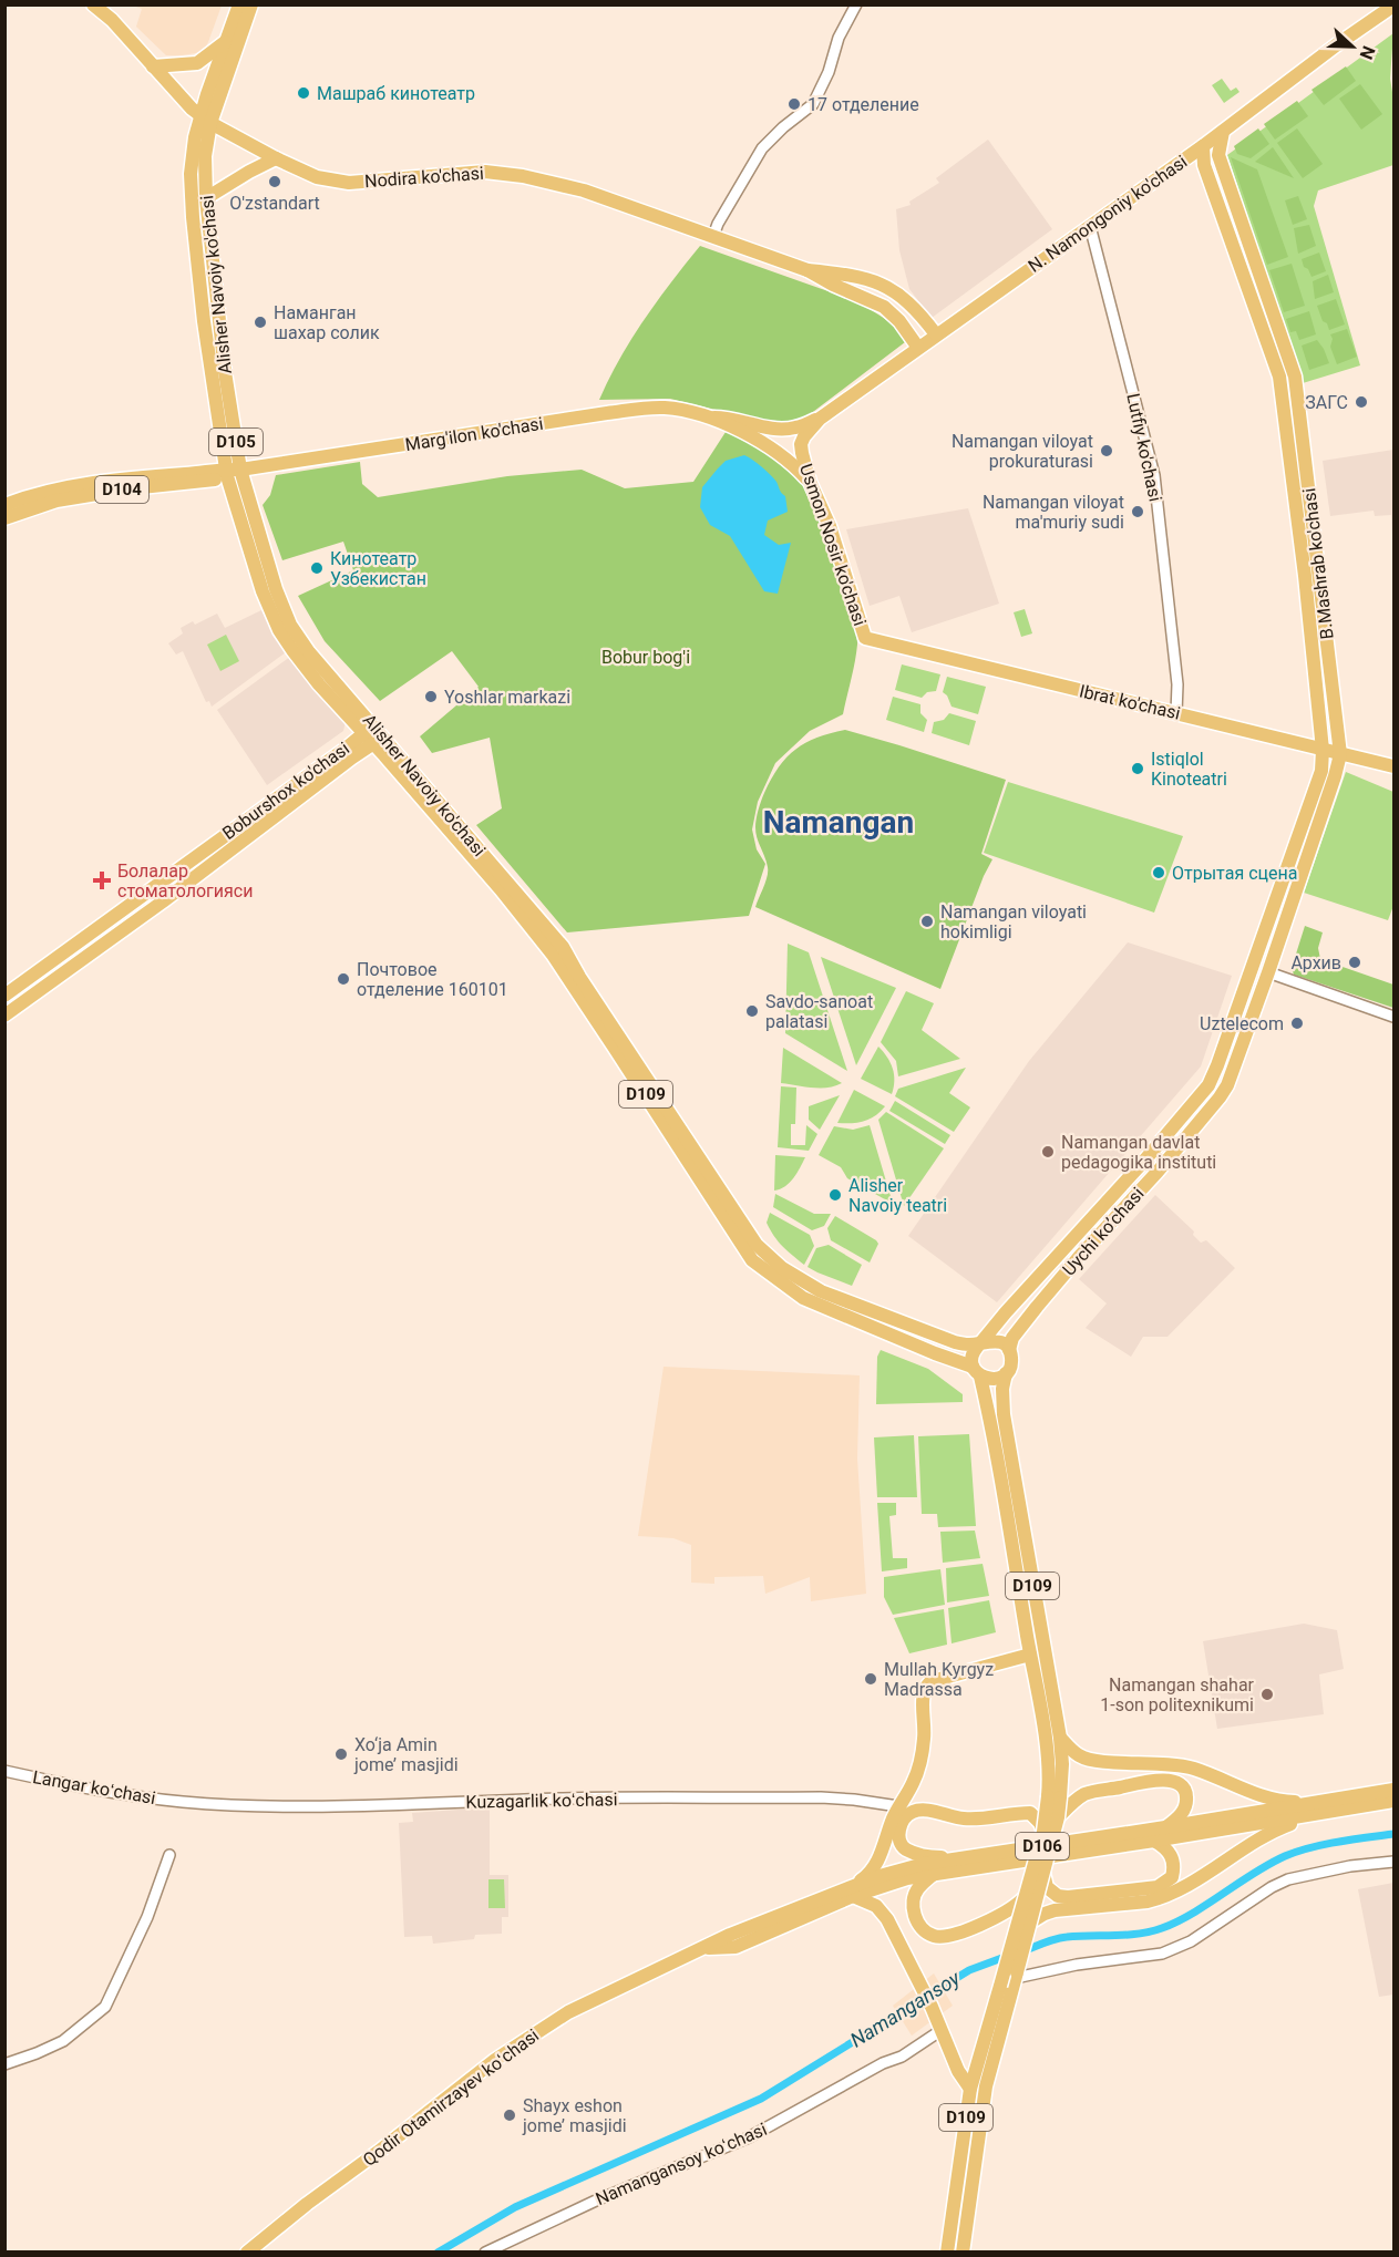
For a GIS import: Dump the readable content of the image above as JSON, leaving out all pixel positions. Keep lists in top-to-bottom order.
{
  "streets": {
    "main road": [
      "Nodira ko'chasi",
      "N. Namongoniy ko'chasi",
      "Alisher Navoiy ko'chasi",
      "Marg'ilon ko'chasi",
      "D105",
      "D104",
      "Usmon Nosir ko'chasi",
      "B.Mashrab ko'chasi",
      "Ibrat ko'chasi",
      "Boburshox ko'chasi",
      "D109",
      "Uychi ko’chasi",
      "D106",
      "Qodir Otamirzayev koʻchasi"
    ],
    "street": [
      "Lutfiy ko'chasi",
      "Langar koʻchasi",
      "Kuzagarlik koʻchasi",
      "Namangansoy koʻchasi"
    ]
  },
  "crossings": [
    ["Nodira ko'chasi", "N. Namongoniy ko'chasi"],
    ["Nodira ko'chasi", "Alisher Navoiy ko'chasi"],
    ["Nodira ko'chasi", "D105"],
    ["N. Namongoniy ko'chasi", "Lutfiy ko'chasi"],
    ["N. Namongoniy ko'chasi", "Usmon Nosir ko'chasi"],
    ["N. Namongoniy ko'chasi", "B.Mashrab ko'chasi"],
    ["Alisher Navoiy ko'chasi", "Marg'ilon ko'chasi"],
    ["Alisher Navoiy ko'chasi", "D105"],
    ["Alisher Navoiy ko'chasi", "D104"],
    ["Alisher Navoiy ko'chasi", "Boburshox ko'chasi"],
    ["Alisher Navoiy ko'chasi", "D109"],
    ["Alisher Navoiy ko'chasi", "Uychi ko’chasi"],
    ["Marg'ilon ko'chasi", "D104"],
    ["D105", "D104"],
    ["D105", "Boburshox ko'chasi"],
    ["D105", "D109"],
    ["Lutfiy ko'chasi", "Ibrat ko'chasi"],
    ["Usmon Nosir ko'chasi", "Ibrat ko'chasi"],
    ["B.Mashrab ko'chasi", "Ibrat ko'chasi"],
    ["B.Mashrab ko'chasi", "Uychi ko’chasi"],
    ["Boburshox ko'chasi", "D109"],
    ["D109", "Uychi ko’chasi"],
    ["Langar koʻchasi", "Kuzagarlik koʻchasi"],
    ["D106", "Qodir Otamirzayev koʻchasi"]
  ],
  "districts": ["Namangan"],
  "water": ["Namangansoy"],
  "parks": ["Bobur bog'i"],
  "places": {
    "other": [
      "Машраб кинотеатр",
      "17 отделение",
      "O'zstandart",
      "Наманган шахар солик",
      "ЗАГС",
      "Namangan viloyat prokuraturasi",
      "Namangan viloyat ma'muriy sudi",
      "Кинотеатр Узбекистан",
      "Yoshlar markazi",
      "Istiqlol Kinoteatri",
      "Отрытая сцена",
      "Namangan viloyati hokimligi",
      "Архив",
      "Почтовое отделение 160101",
      "Savdo-sanoat palatasi",
      "Uztelecom",
      "Namangan davlat pedagogika instituti",
      "Alisher Navoiy teatri",
      "Mullah Kyrgyz Madrassa",
      "Namangan shahar 1-son politexnikumi",
      "Xo‘ja Amin jome’ masjidi",
      "Shayx eshon jome’ masjidi"
    ],
    "health": ["Болалар стоматологияси"]
  },
  "north": "right"
}
